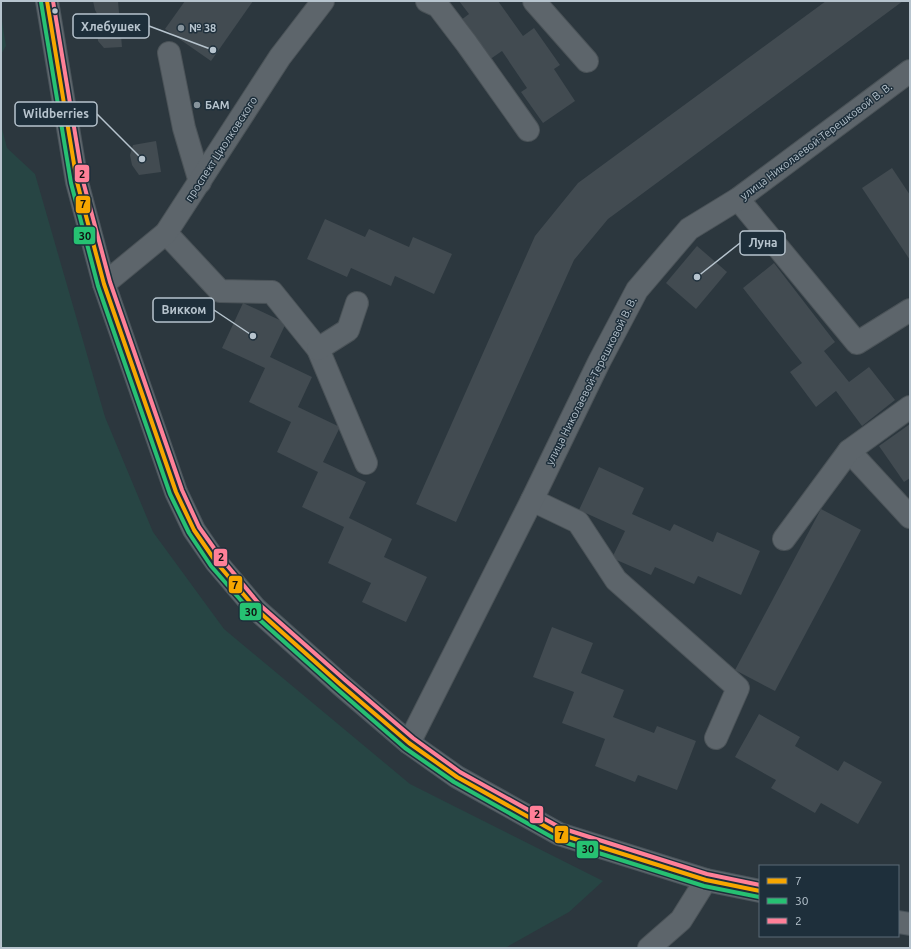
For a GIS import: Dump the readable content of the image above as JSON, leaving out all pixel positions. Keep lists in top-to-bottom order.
{
  "streets": {
    "street": ["улица Николаевой-Терешковой В. В.", "проспект Циолковского"]
  },
  "places": [
    "№ 38",
    "Хлебушек",
    "БАМ",
    "Wildberries",
    "Луна",
    "Викком"
  ],
  "lines": ["transit line 7", "transit line 2", "transit line 30"],
  "legend": ["7", "30", "2"]
}
